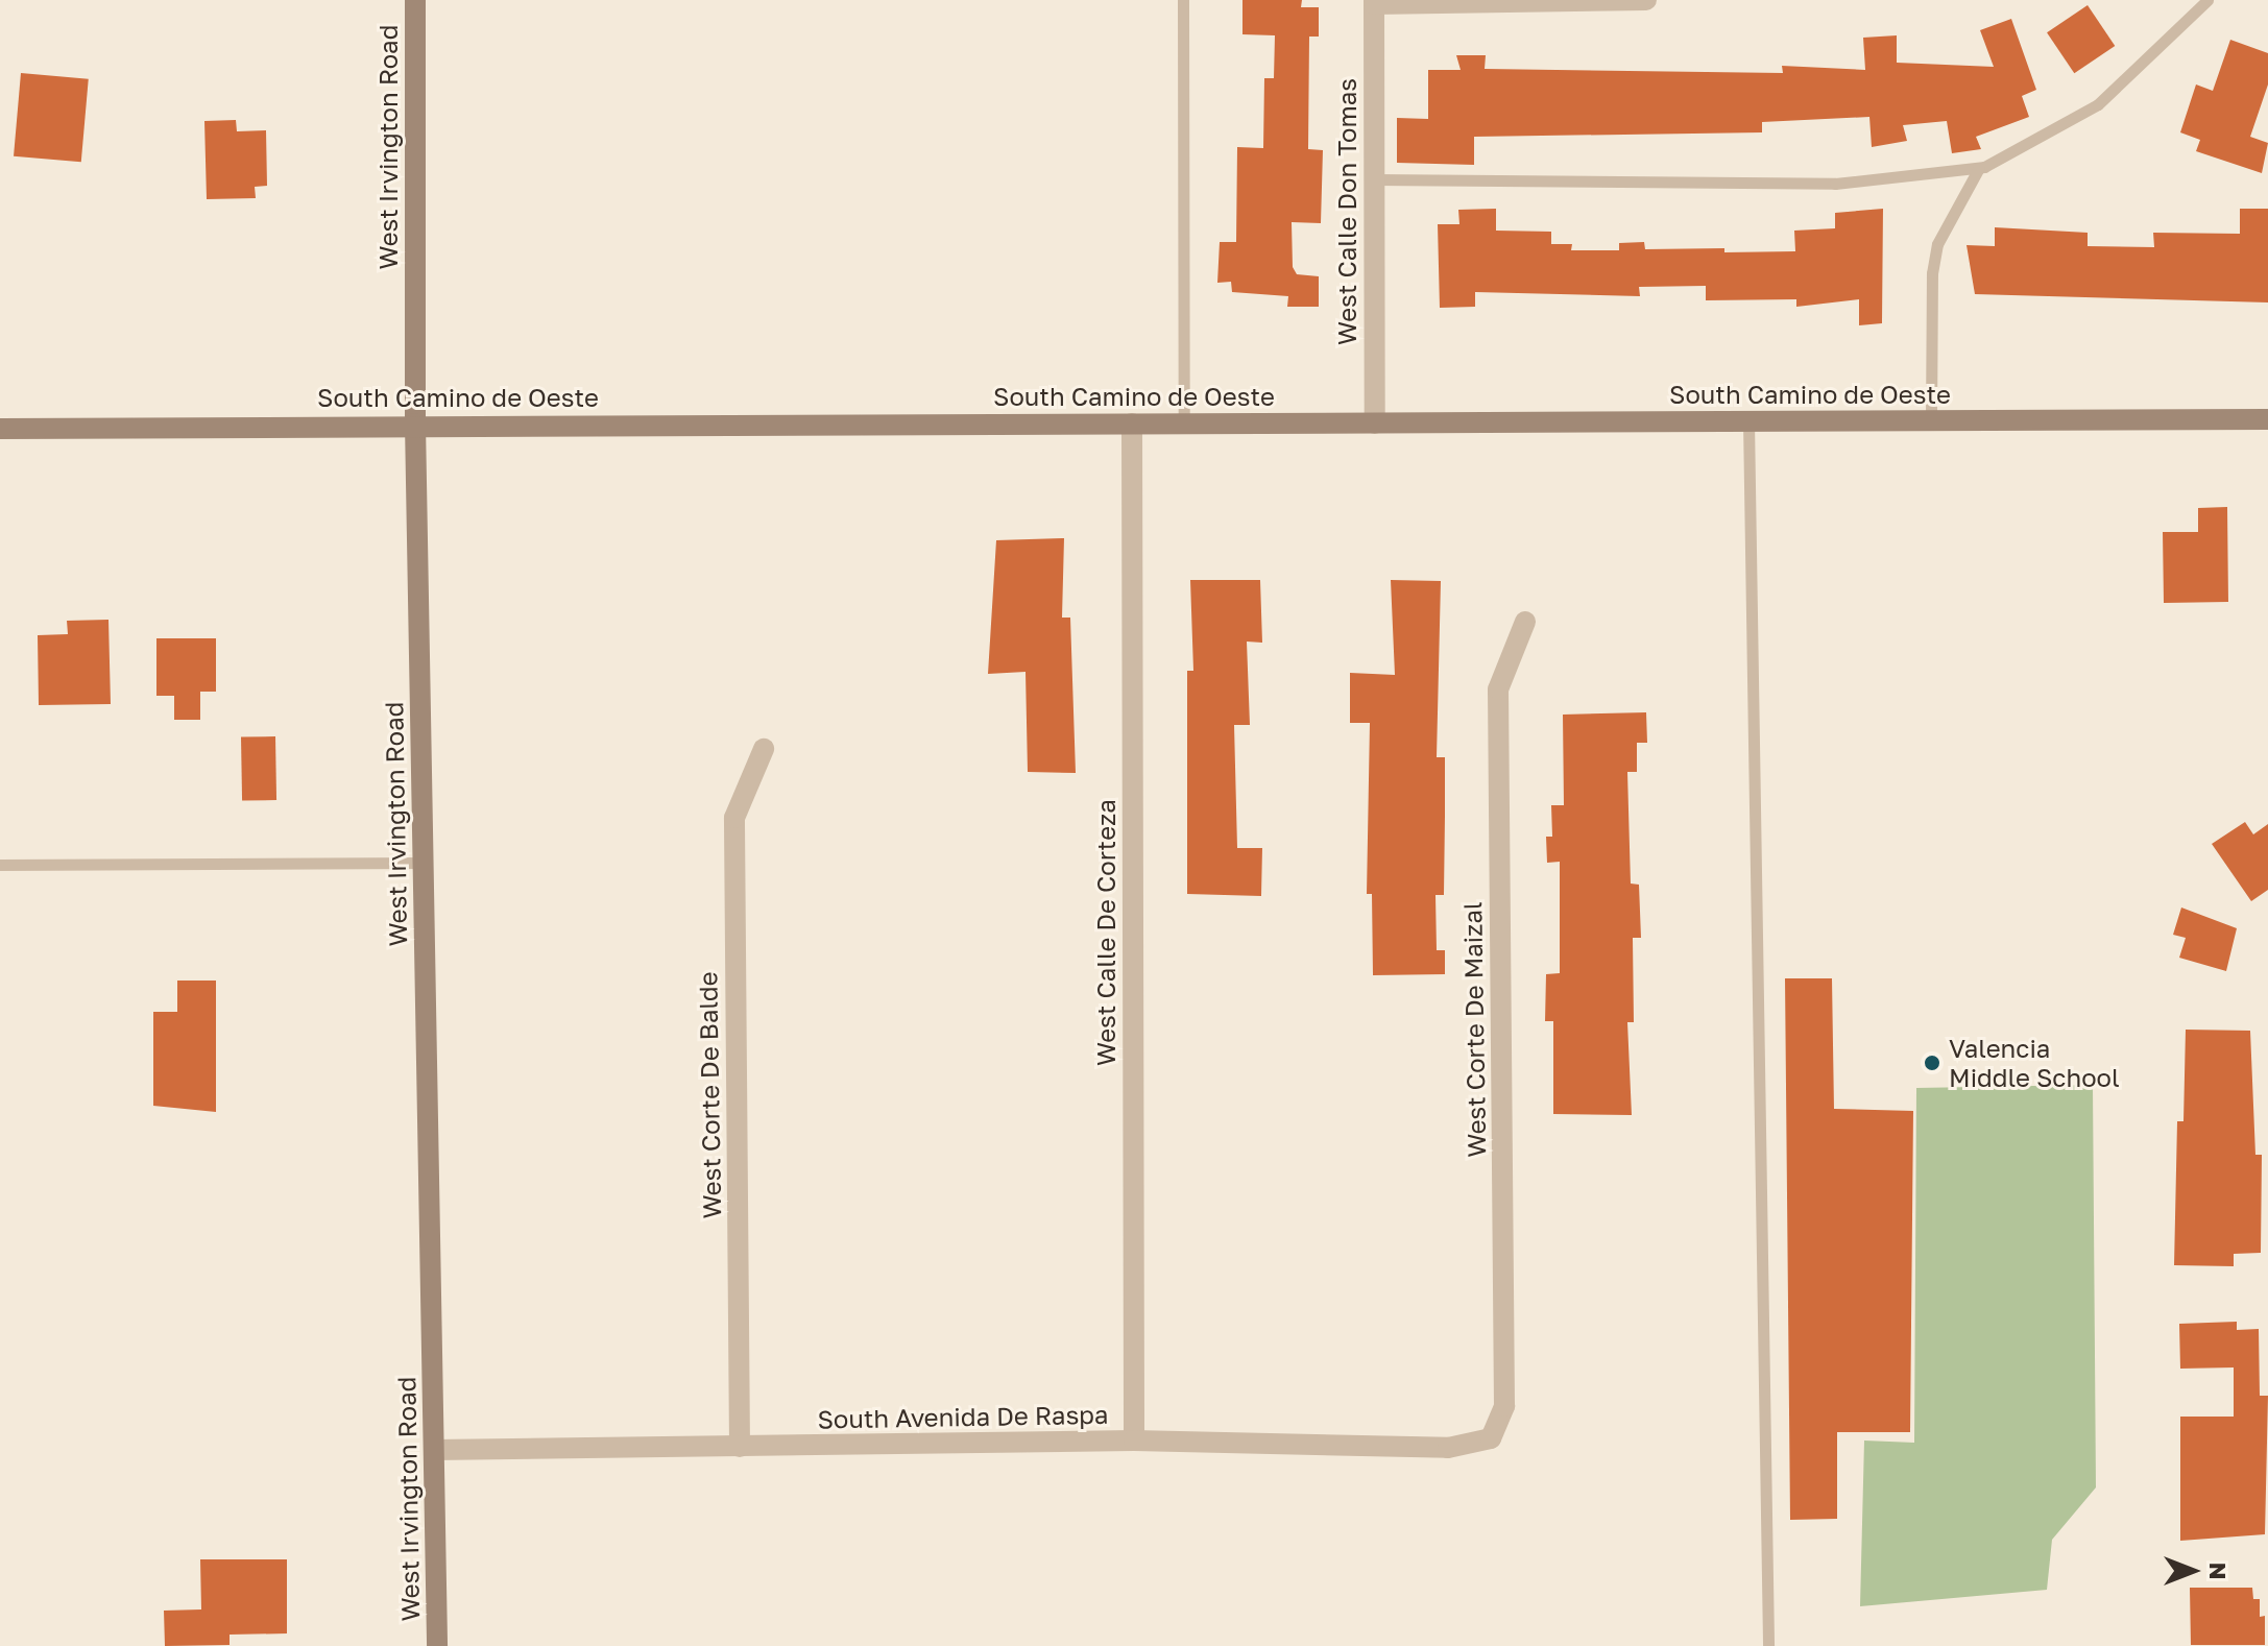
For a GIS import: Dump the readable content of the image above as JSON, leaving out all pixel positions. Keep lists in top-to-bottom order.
{
  "streets": {
    "street": [
      "West Irvington Road",
      "West Calle Don Tomas",
      "South Camino de Oeste",
      "West Calle De Corteza",
      "West Corte De Maizal",
      "West Corte De Balde",
      "South Avenida De Raspa"
    ]
  },
  "crossings": [
    ["West Irvington Road", "South Camino de Oeste"],
    ["West Irvington Road", "South Avenida De Raspa"],
    ["West Calle Don Tomas", "South Camino de Oeste"],
    ["South Camino de Oeste", "West Calle De Corteza"],
    ["West Calle De Corteza", "South Avenida De Raspa"],
    ["West Corte De Maizal", "South Avenida De Raspa"],
    ["West Corte De Balde", "South Avenida De Raspa"]
  ],
  "places": ["Valencia Middle School"],
  "north": "right"
}
